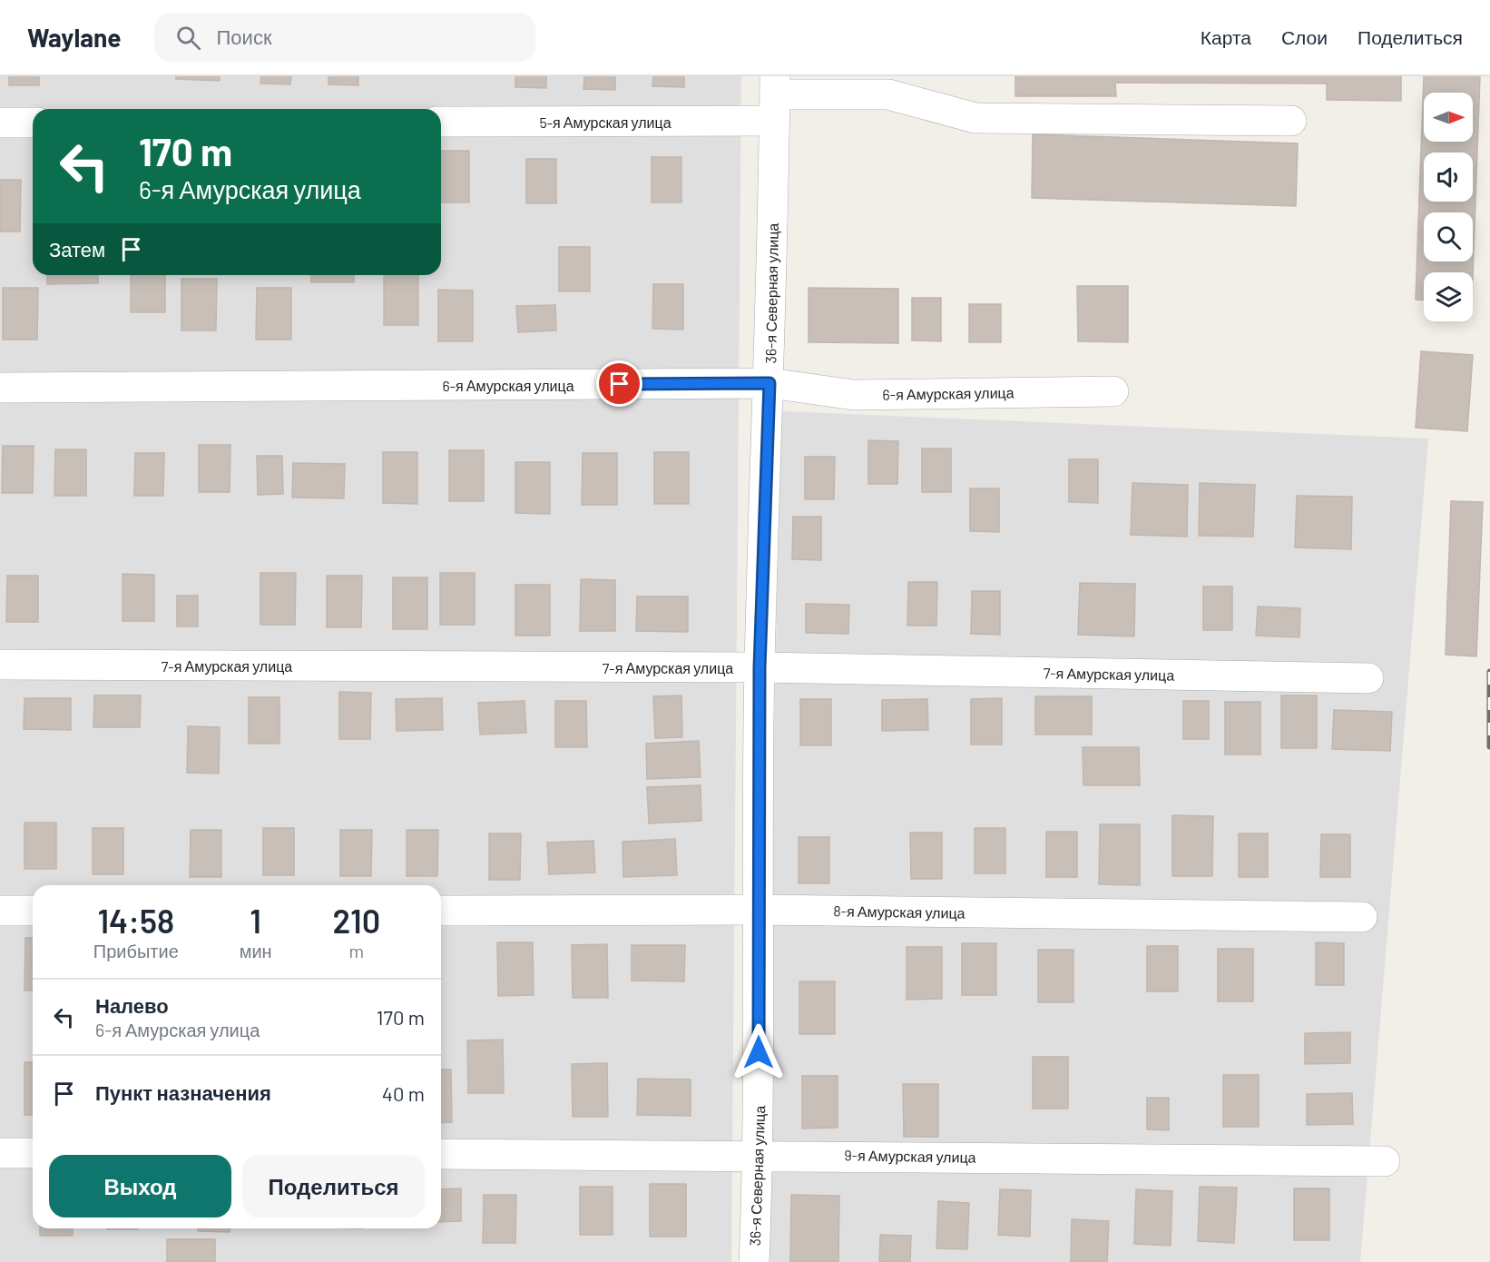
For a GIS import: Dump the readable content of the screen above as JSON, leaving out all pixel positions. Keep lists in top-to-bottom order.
{
  "streets": {
    "street": [
      "5-я Амурская улица",
      "36-я Северная улица",
      "6-я Амурская улица",
      "7-я Амурская улица",
      "8-я Амурская улица",
      "9-я Амурская улица"
    ]
  },
  "crossings": [
    ["5-я Амурская улица", "36-я Северная улица"],
    ["36-я Северная улица", "6-я Амурская улица"],
    ["36-я Северная улица", "7-я Амурская улица"],
    ["36-я Северная улица", "8-я Амурская улица"],
    ["36-я Северная улица", "9-я Амурская улица"]
  ],
  "north": "right",
  "page": {
    "header": "Waylane",
    "search": "Поиск",
    "nav": ["Карта", "Слои", "Поделиться"],
    "turn": ["170 m", "6-я Амурская улица"],
    "then": "Затем",
    "eta": [
      "14:58",
      "Прибытие",
      "1",
      "мин",
      "210",
      "m"
    ],
    "list": [
      {
        "name": "Налево",
        "note": "6-я Амурская улица",
        "value": "170 m"
      },
      {
        "name": "Пункт назначения",
        "value": "40 m"
      }
    ],
    "buttons": ["Выход", "Поделиться"]
  }
}
